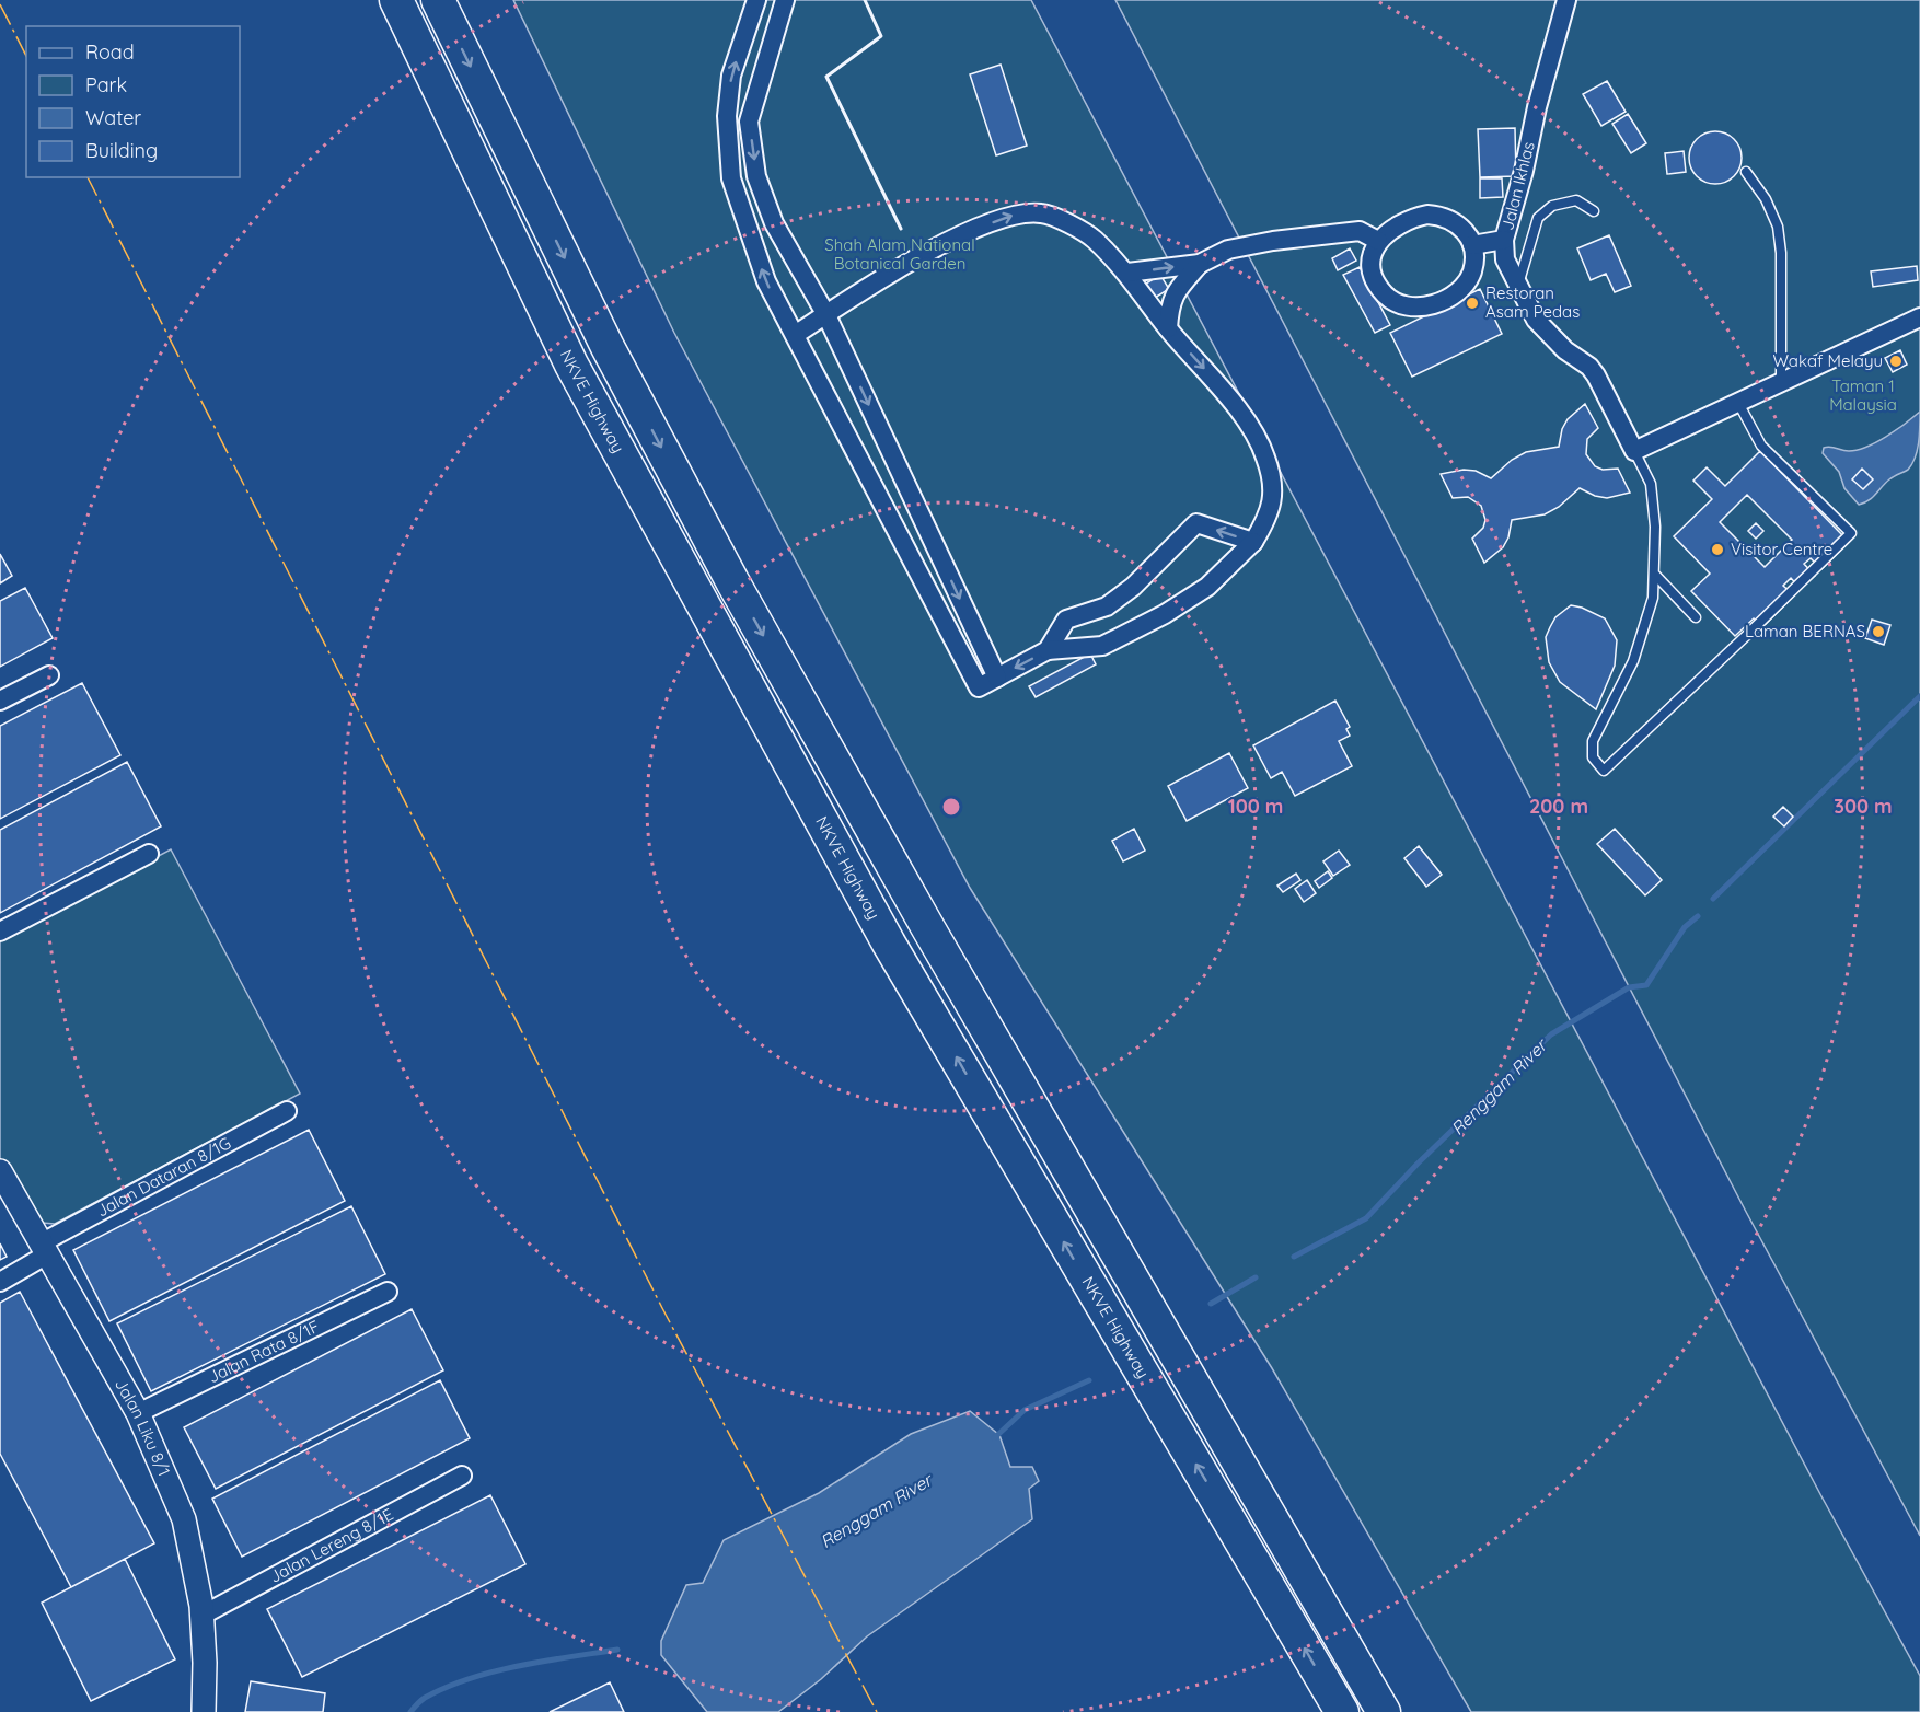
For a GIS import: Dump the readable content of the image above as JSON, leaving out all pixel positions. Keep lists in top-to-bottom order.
{
  "streets": {
    "highway": ["NKVE Highway"],
    "street": [
      "Jalan Ikhlas",
      "Jalan Dataran 8/1G",
      "Jalan Rata 8/1F",
      "Jalan Liku 8/1",
      "Jalan Lereng 8/1E"
    ]
  },
  "crossings": [
    ["Jalan Dataran 8/1G", "Jalan Liku 8/1"],
    ["Jalan Rata 8/1F", "Jalan Liku 8/1"],
    ["Jalan Liku 8/1", "Jalan Lereng 8/1E"]
  ],
  "water": ["Renggam River"],
  "parks": ["Shah Alam National Botanical Garden", "Taman 1 Malaysia"],
  "places": [
    "Restoran Asam Pedas",
    "Wakaf Melayu",
    "Visitor Centre",
    "Laman BERNAS"
  ],
  "legend": [
    "Road",
    "Park",
    "Water",
    "Building"
  ],
  "rings": ["100 m", "200 m", "300 m"]
}
